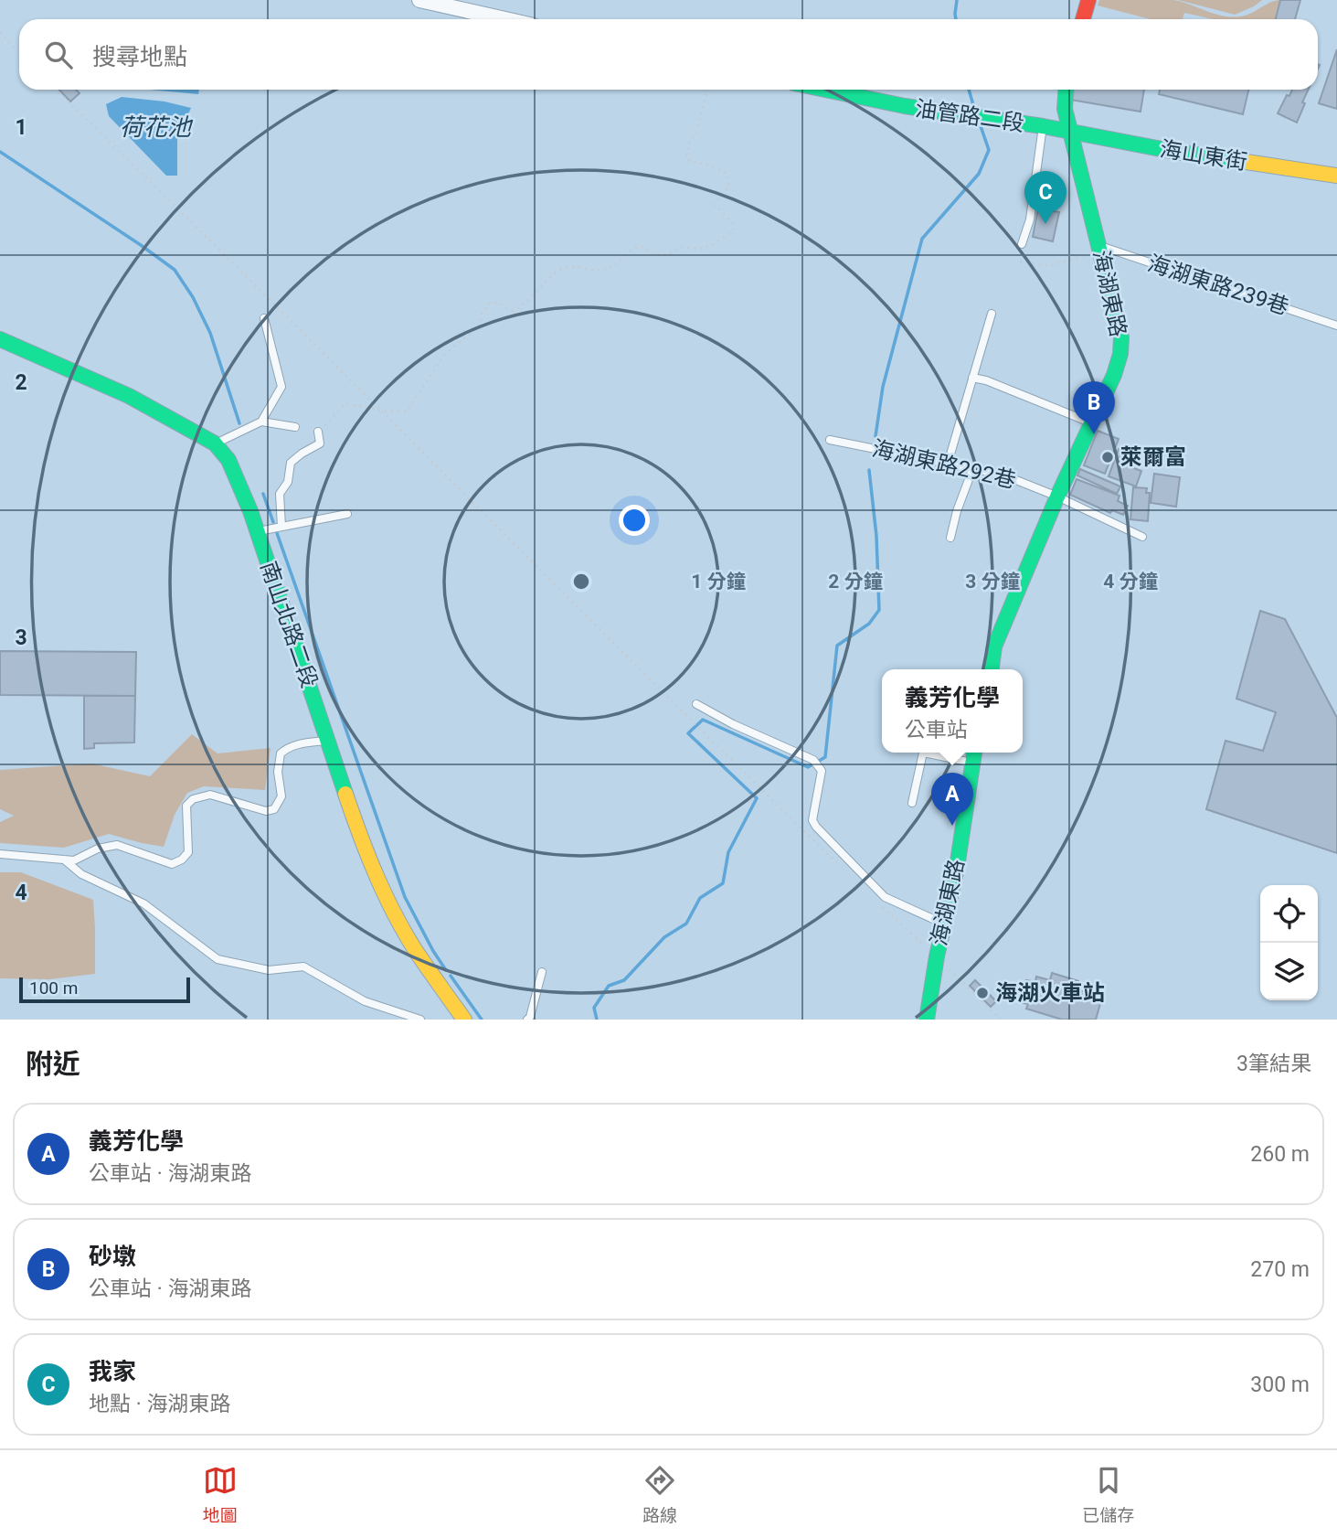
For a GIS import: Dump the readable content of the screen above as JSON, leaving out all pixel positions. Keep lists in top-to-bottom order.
{
  "streets": {
    "street": [
      "油管路二段",
      "海山東街",
      "海湖東路",
      "南山北路二段"
    ],
    "lane": ["海湖東路239巷", "海湖東路292巷"]
  },
  "crossings": [
    ["油管路二段", "海山東街"],
    ["油管路二段", "海湖東路"],
    ["海山東街", "海湖東路"],
    ["海湖東路239巷", "海湖東路"],
    ["海湖東路", "海湖東路292巷"]
  ],
  "water": ["荷花池"],
  "places": ["萊爾富", "海湖火車站"],
  "scale_bar": "100 m",
  "page": {
    "search": "搜尋地點",
    "pins": ["C", "B", "A"],
    "popup": ["義芳化學", "公車站"],
    "scale": "100 m",
    "heading": ["附近", "3筆結果"],
    "list": [
      {
        "mark": "A",
        "name": "義芳化學",
        "note": "公車站 · 海湖東路",
        "value": "260 m"
      },
      {
        "mark": "B",
        "name": "砂墩",
        "note": "公車站 · 海湖東路",
        "value": "270 m"
      },
      {
        "mark": "C",
        "name": "我家",
        "note": "地點 · 海湖東路",
        "value": "300 m"
      }
    ],
    "nav": ["地圖", "路線", "已儲存"]
  },
  "grid": {
    "rows": [
      "1",
      "2",
      "3",
      "4"
    ]
  },
  "rings": [
    "1 分鐘",
    "2 分鐘",
    "3 分鐘",
    "4 分鐘"
  ]
}
